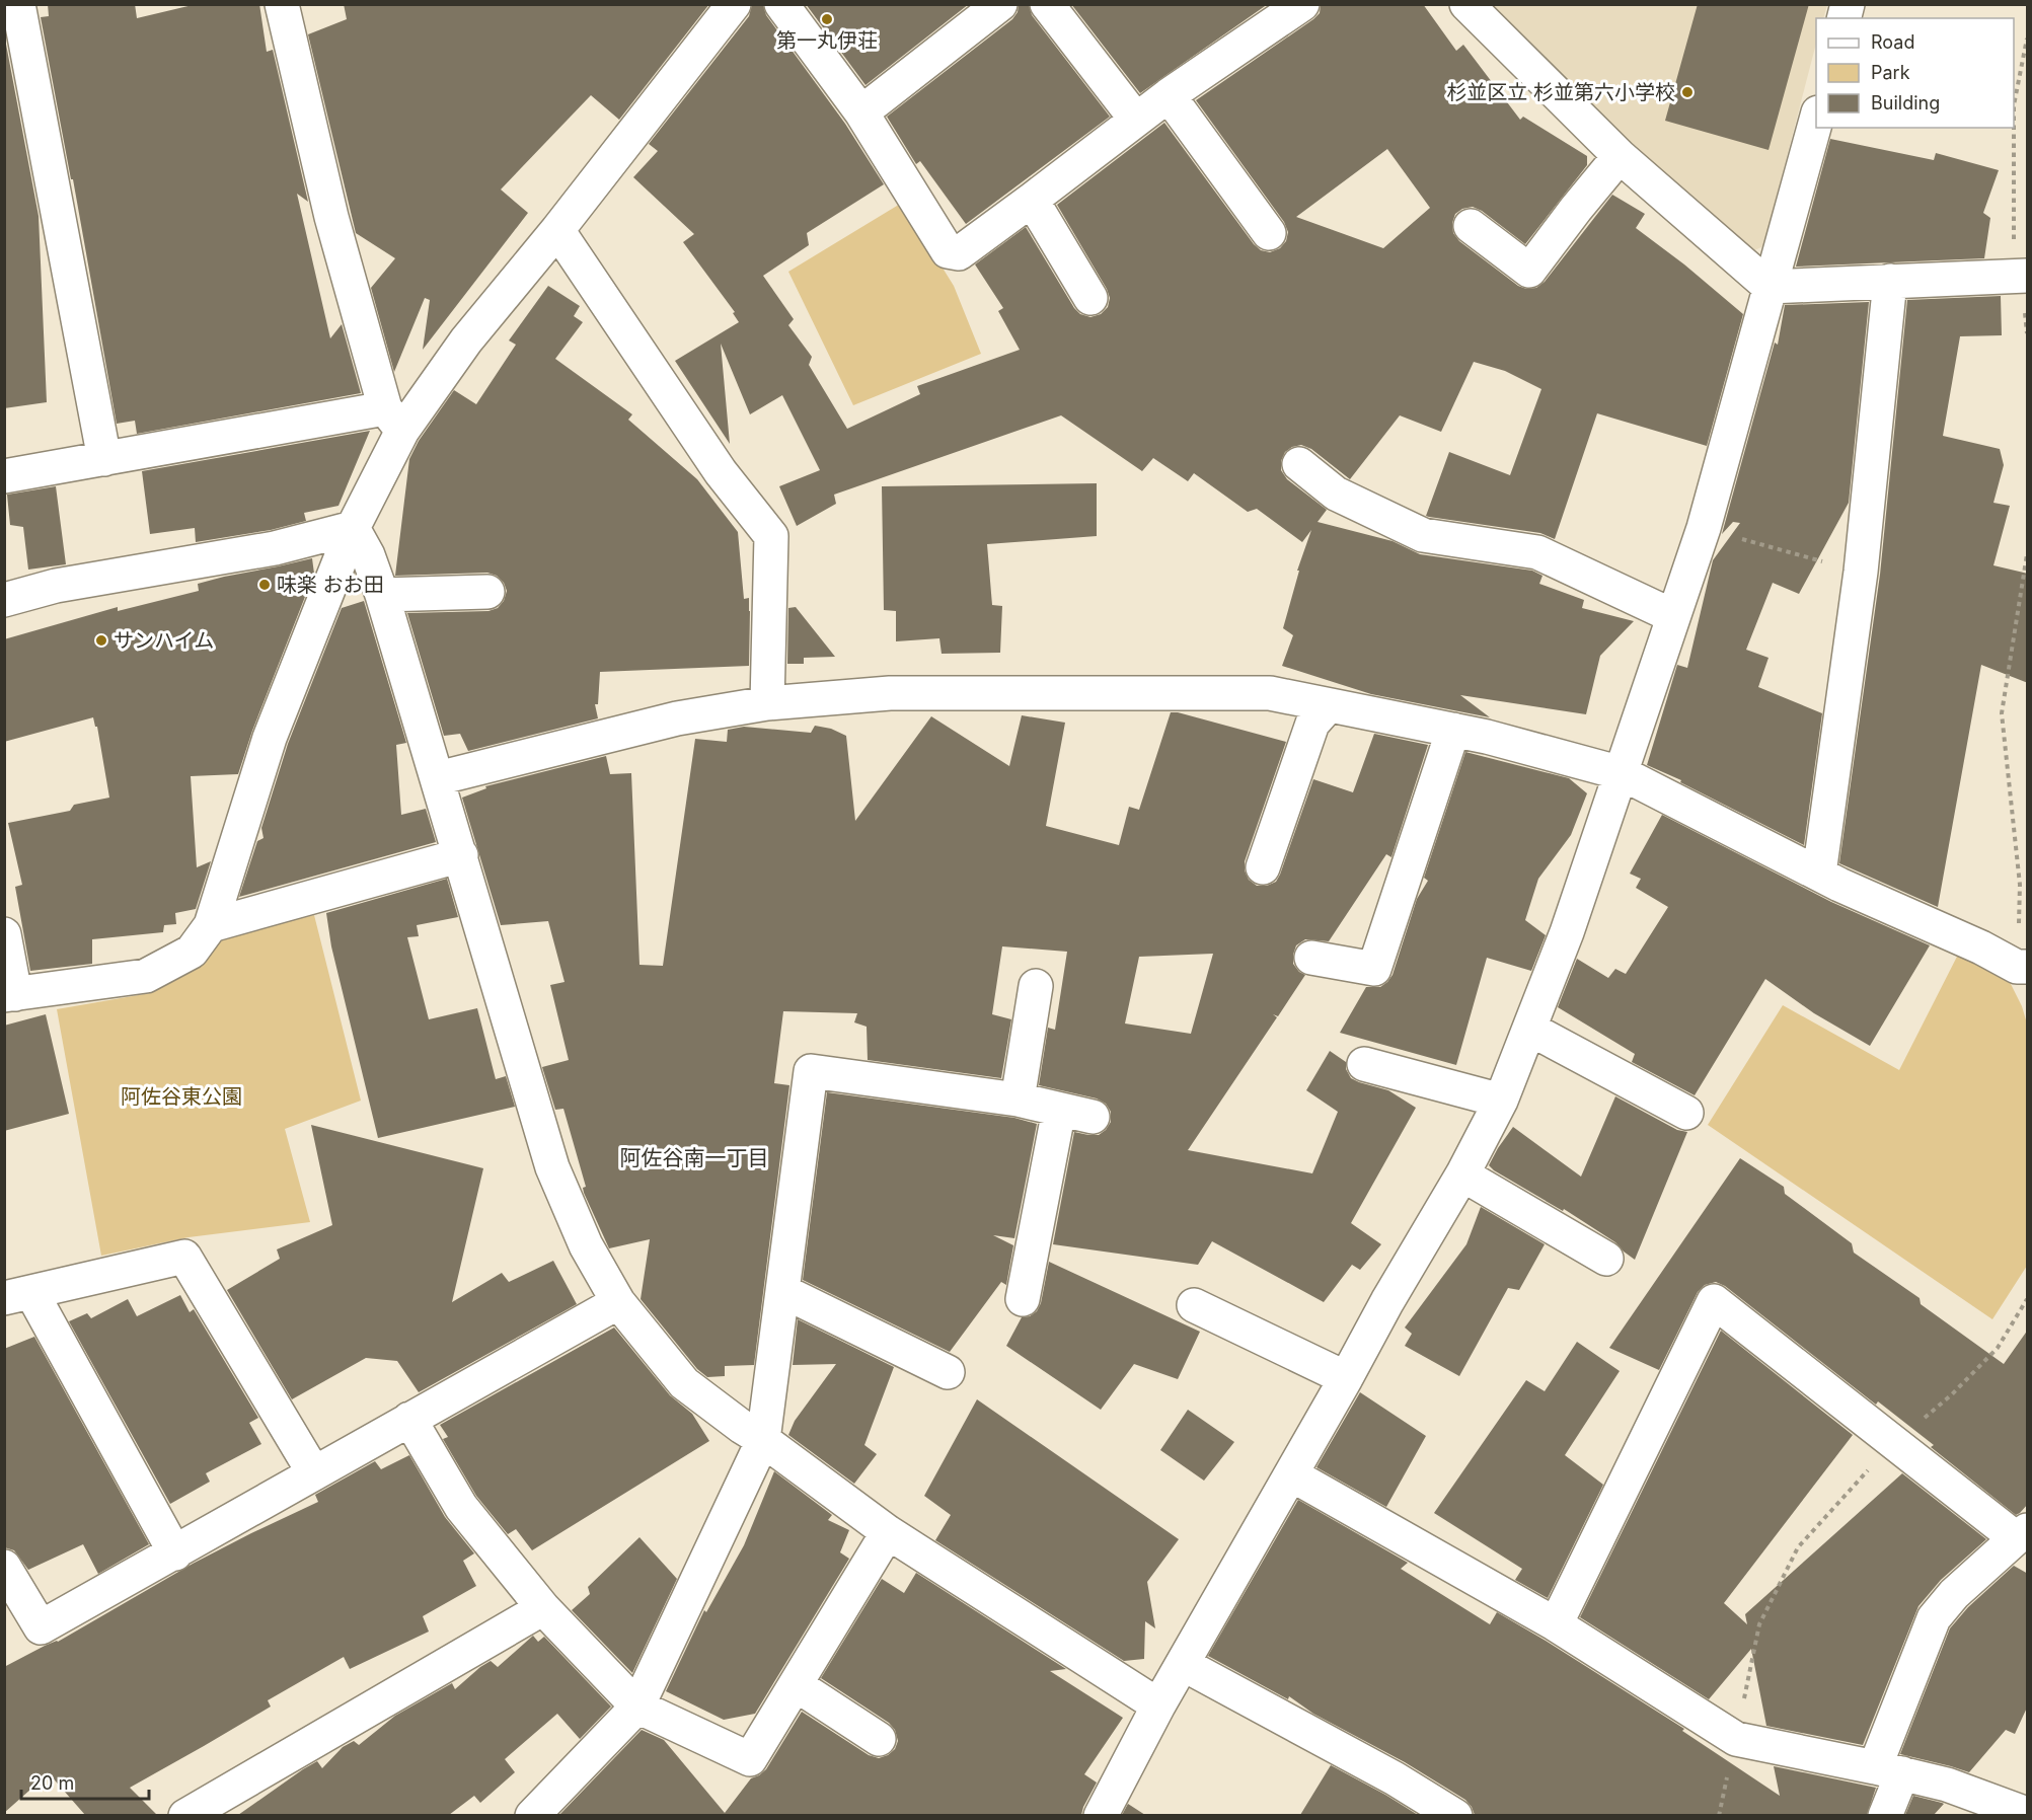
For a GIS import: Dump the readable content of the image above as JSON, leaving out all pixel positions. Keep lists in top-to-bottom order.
{
  "districts": ["阿佐谷南一丁目"],
  "parks": ["阿佐谷東公園"],
  "places": [
    "第一丸伊荘",
    "杉並区立 杉並第六小学校",
    "味楽 おお田",
    "サンハイム"
  ],
  "legend": ["Road", "Park", "Building"],
  "scale_bar": "20 m"
}
